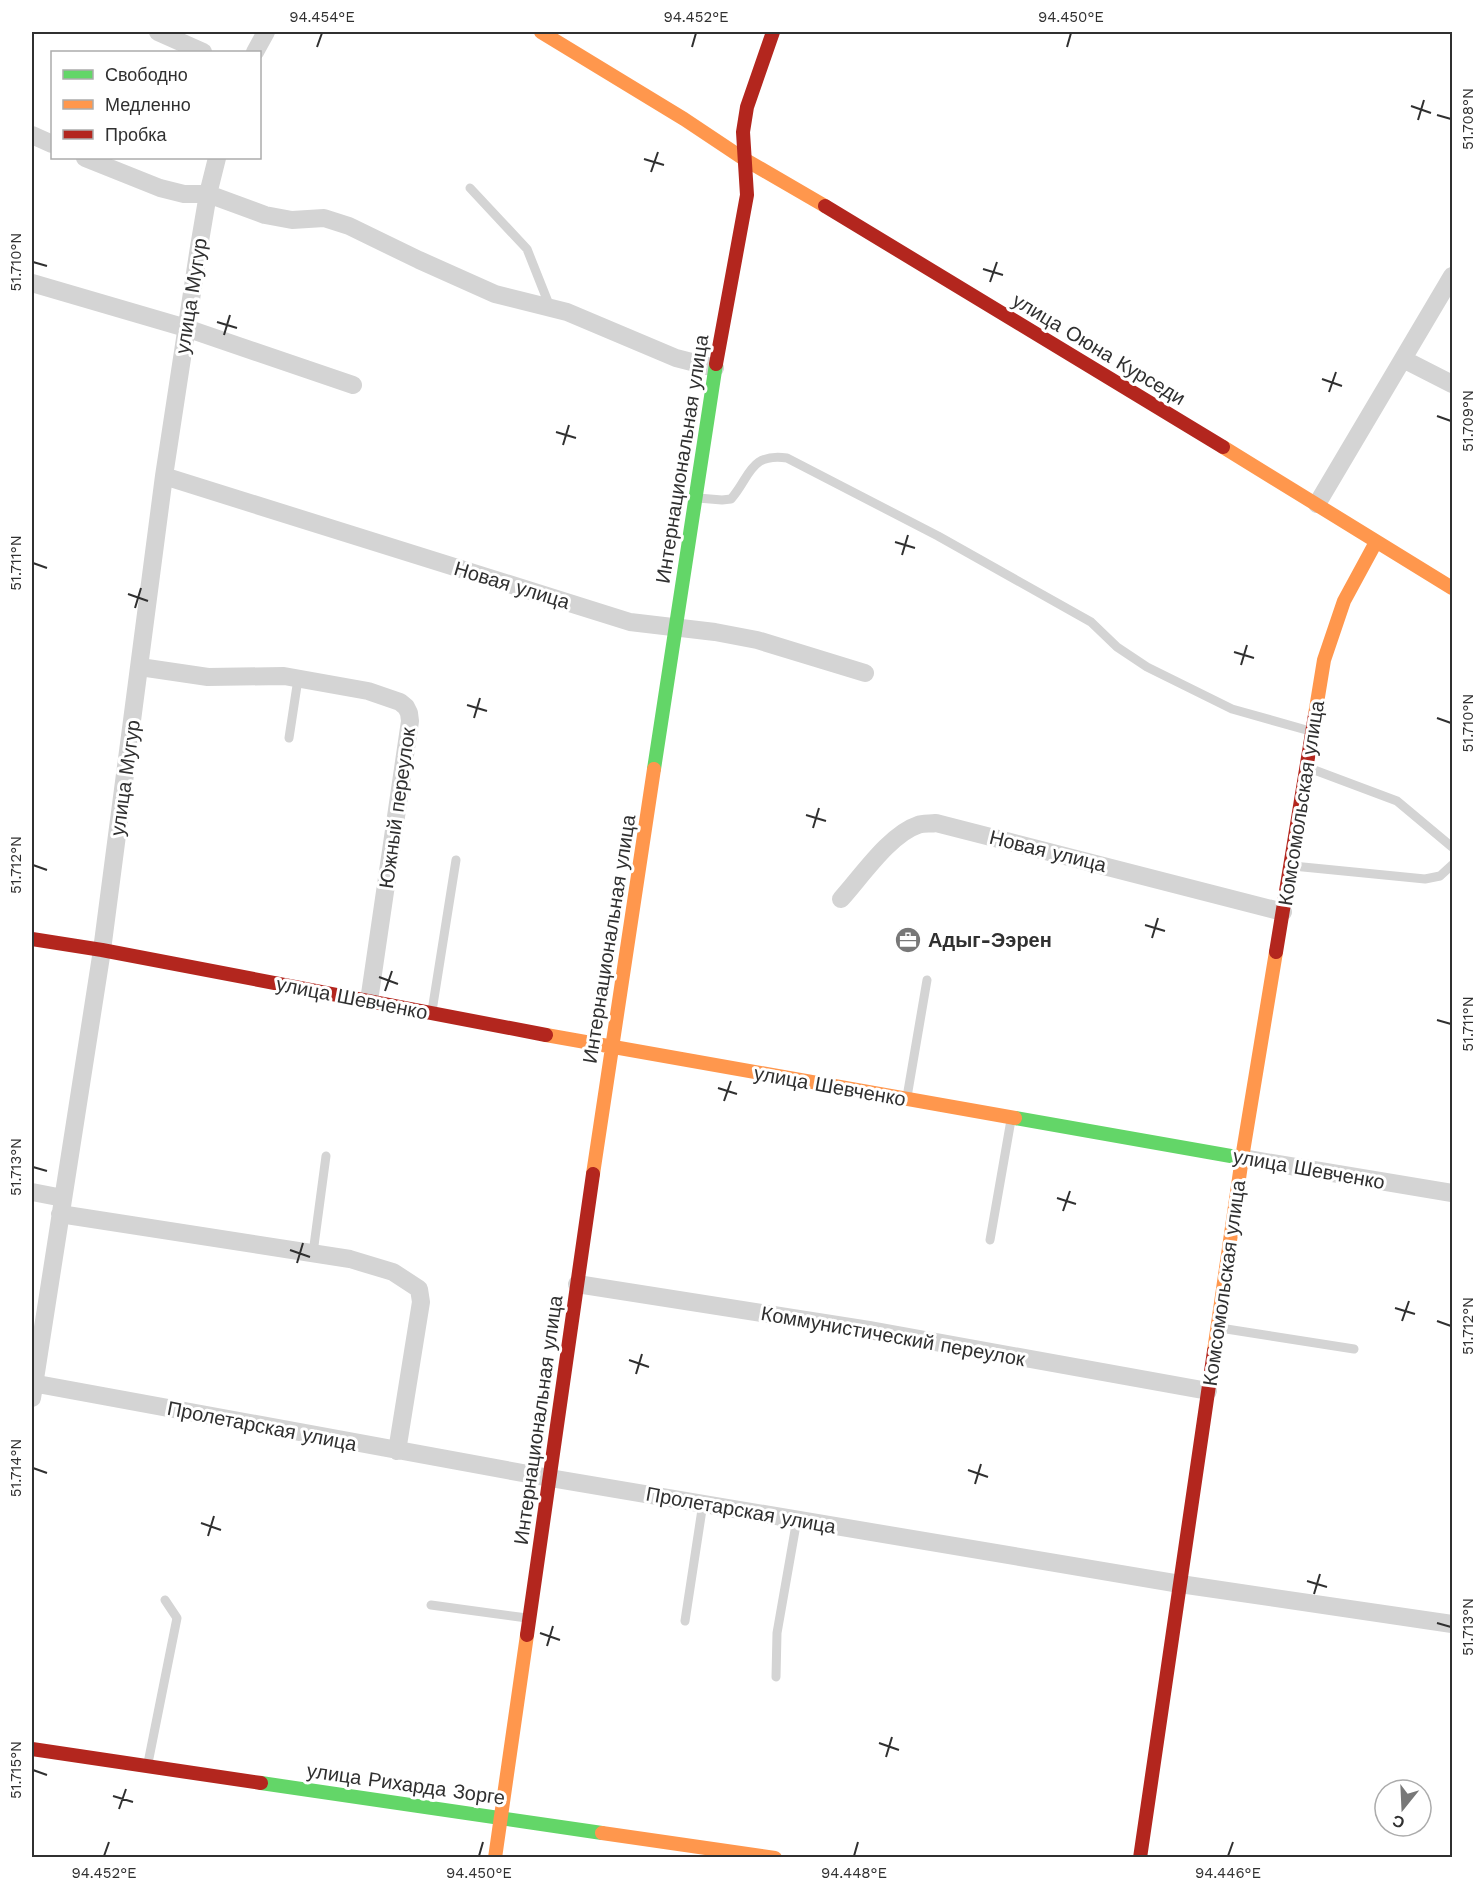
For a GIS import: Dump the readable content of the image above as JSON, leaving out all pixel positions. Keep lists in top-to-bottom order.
{
  "streets": {
    "street": [
      "улица Мугур",
      "улица Оюна Курседи",
      "Интернациональная улица",
      "Новая улица",
      "Комсомольская улица",
      "Южный переулок",
      "улица Шевченко",
      "Коммунистический переулок",
      "Пролетарская улица",
      "улица Рихарда Зорге"
    ]
  },
  "crossings": [
    ["улица Мугур", "Новая улица"],
    ["улица Мугур", "Южный переулок"],
    ["улица Мугур", "улица Шевченко"],
    ["улица Мугур", "Пролетарская улица"],
    ["улица Оюна Курседи", "Интернациональная улица"],
    ["улица Оюна Курседи", "Комсомольская улица"],
    ["Интернациональная улица", "Новая улица"],
    ["Интернациональная улица", "улица Шевченко"],
    ["Интернациональная улица", "Коммунистический переулок"],
    ["Интернациональная улица", "Пролетарская улица"],
    ["Интернациональная улица", "улица Рихарда Зорге"],
    ["Новая улица", "Комсомольская улица"],
    ["Комсомольская улица", "улица Шевченко"],
    ["Комсомольская улица", "Коммунистический переулок"],
    ["Комсомольская улица", "Пролетарская улица"],
    ["Южный переулок", "улица Шевченко"]
  ],
  "places": {
    "office": ["Адыг-Ээрен"]
  },
  "legend": ["Свободно", "Медленно", "Пробка"],
  "north": "bottom",
  "coordinates": [
    "94.454°E",
    "94.452°E",
    "94.450°E",
    "51.708°N",
    "51.710°N",
    "51.709°N",
    "51.711°N",
    "51.712°N",
    "51.713°N",
    "51.714°N",
    "51.715°N",
    "94.448°E",
    "94.446°E"
  ]
}
